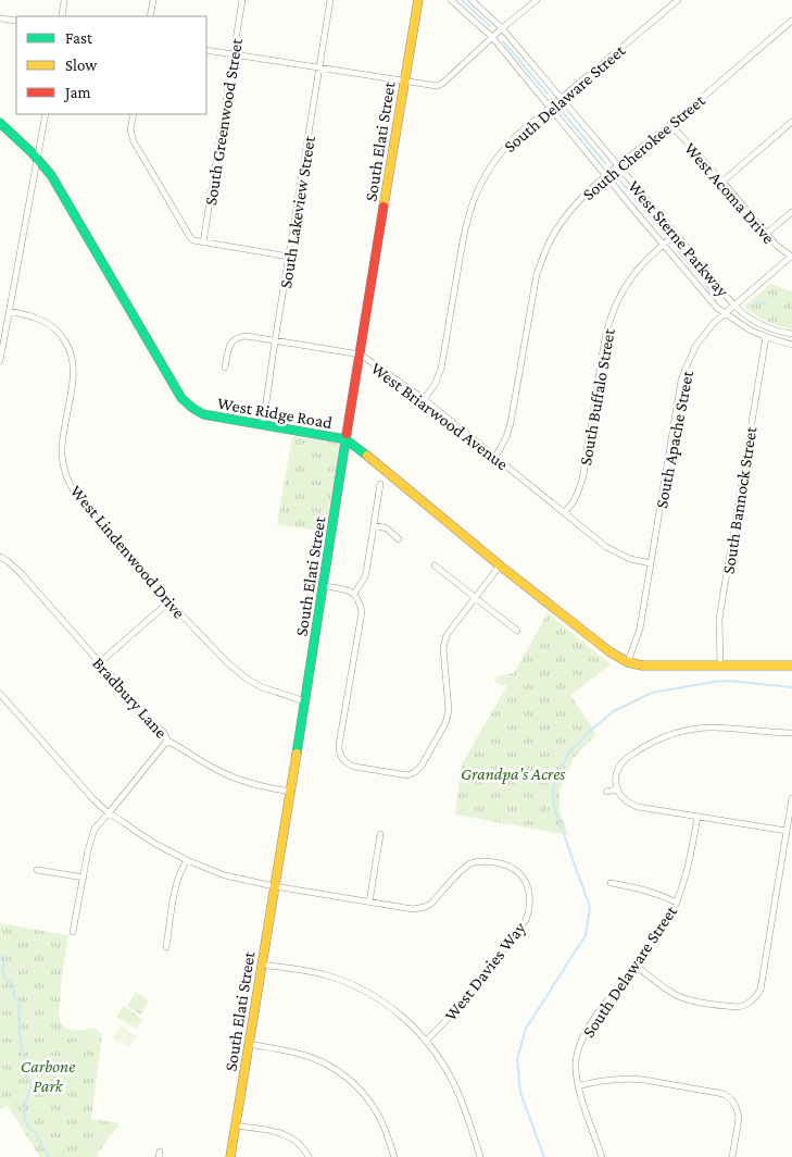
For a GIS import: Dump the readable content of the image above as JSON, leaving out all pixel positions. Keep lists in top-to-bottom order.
{
  "streets": {
    "street": [
      "South Delaware Street",
      "South Greenwood Street",
      "South Elati Street",
      "South Cherokee Street",
      "West Acoma Drive",
      "South Lakeview Street",
      "West Sterne Parkway",
      "South Buffalo Street",
      "West Ridge Road",
      "West Briarwood Avenue",
      "South Apache Street",
      "South Bannock Street",
      "West Lindenwood Drive",
      "Bradbury Lane",
      "West Davies Way"
    ]
  },
  "crossings": [
    ["South Delaware Street", "West Sterne Parkway"],
    ["South Delaware Street", "West Briarwood Avenue"],
    ["South Elati Street", "West Ridge Road"],
    ["South Elati Street", "West Briarwood Avenue"],
    ["South Elati Street", "West Lindenwood Drive"],
    ["South Elati Street", "Bradbury Lane"],
    ["South Elati Street", "West Davies Way"],
    ["South Cherokee Street", "West Acoma Drive"],
    ["South Cherokee Street", "West Sterne Parkway"],
    ["South Cherokee Street", "West Briarwood Avenue"],
    ["West Acoma Drive", "South Apache Street"],
    ["South Lakeview Street", "West Ridge Road"],
    ["South Lakeview Street", "West Briarwood Avenue"],
    ["West Sterne Parkway", "South Buffalo Street"],
    ["West Sterne Parkway", "South Apache Street"],
    ["West Sterne Parkway", "South Bannock Street"],
    ["South Buffalo Street", "West Briarwood Avenue"],
    ["West Ridge Road", "South Apache Street"],
    ["West Ridge Road", "South Bannock Street"],
    ["West Briarwood Avenue", "South Apache Street"]
  ],
  "parks": ["Grandpa's Acres", "Carbone Park"],
  "legend": ["Fast", "Slow", "Jam"]
}
